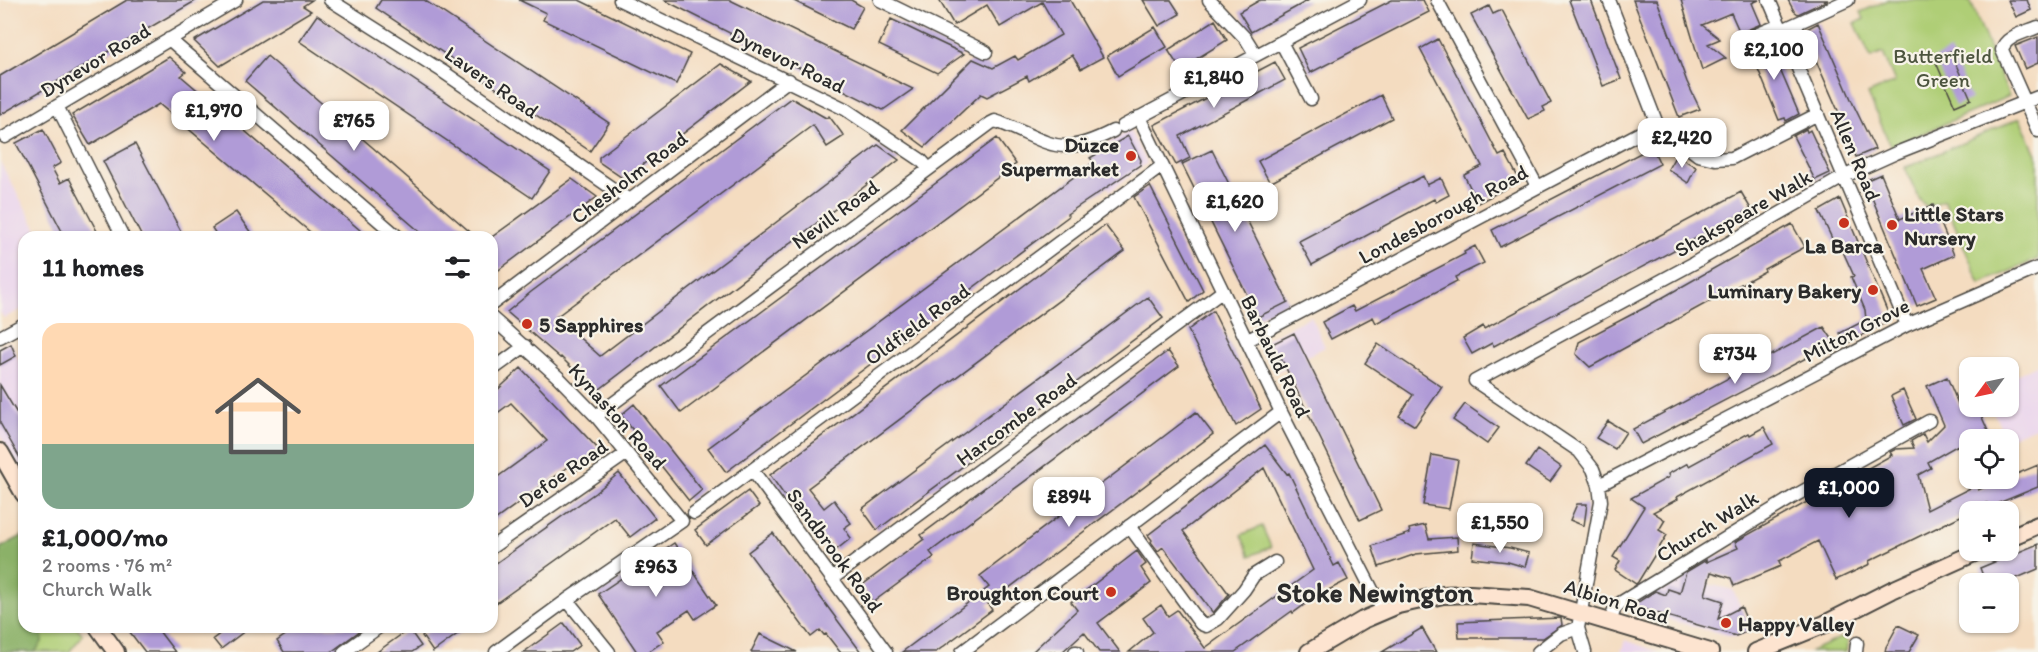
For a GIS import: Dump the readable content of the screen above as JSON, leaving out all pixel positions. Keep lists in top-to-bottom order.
{
  "streets": {
    "main road": ["Albion Road"],
    "street": [
      "Dynevor Road",
      "Lavers Road",
      "Allen Road",
      "Chesholm Road",
      "Shakspeare Walk",
      "Nevill Road",
      "Londesborough Road",
      "Oldfield Road",
      "Milton Grove",
      "Barbauld Road",
      "Kynaston Road",
      "Harcombe Road",
      "Defoe Road",
      "Church Walk",
      "Sandbrook Road"
    ]
  },
  "crossings": [
    ["Dynevor Road", "Chesholm Road"],
    ["Dynevor Road", "Nevill Road"],
    ["Lavers Road", "Chesholm Road"],
    ["Allen Road", "Shakspeare Walk"],
    ["Allen Road", "Milton Grove"],
    ["Shakspeare Walk", "Milton Grove"],
    ["Nevill Road", "Barbauld Road"],
    ["Nevill Road", "Kynaston Road"],
    ["Londesborough Road", "Barbauld Road"],
    ["Oldfield Road", "Barbauld Road"],
    ["Oldfield Road", "Sandbrook Road"],
    ["Barbauld Road", "Harcombe Road"],
    ["Barbauld Road", "Albion Road"],
    ["Kynaston Road", "Defoe Road"],
    ["Harcombe Road", "Sandbrook Road"],
    ["Church Walk", "Albion Road"]
  ],
  "districts": ["Stoke Newington"],
  "parks": ["Butterfield Green"],
  "places": [
    "Düzce Supermarket",
    "La Barca",
    "Little Stars Nursery",
    "Luminary Bakery",
    "5 Sapphires",
    "Broughton Court",
    "Happy Valley"
  ],
  "north": "bottom left",
  "page": {
    "price": [
      "£2,100",
      "£1,840",
      "£1,970",
      "£765",
      "£2,420",
      "£1,620",
      "£734",
      "£1,000",
      "£894",
      "£1,550",
      "£963"
    ],
    "heading": "11 homes",
    "list": [
      {
        "name": "£1,000/mo",
        "note": "2 rooms · 76 m² · Church Walk"
      }
    ],
    "map_buttons": ["+", "−"]
  }
}
